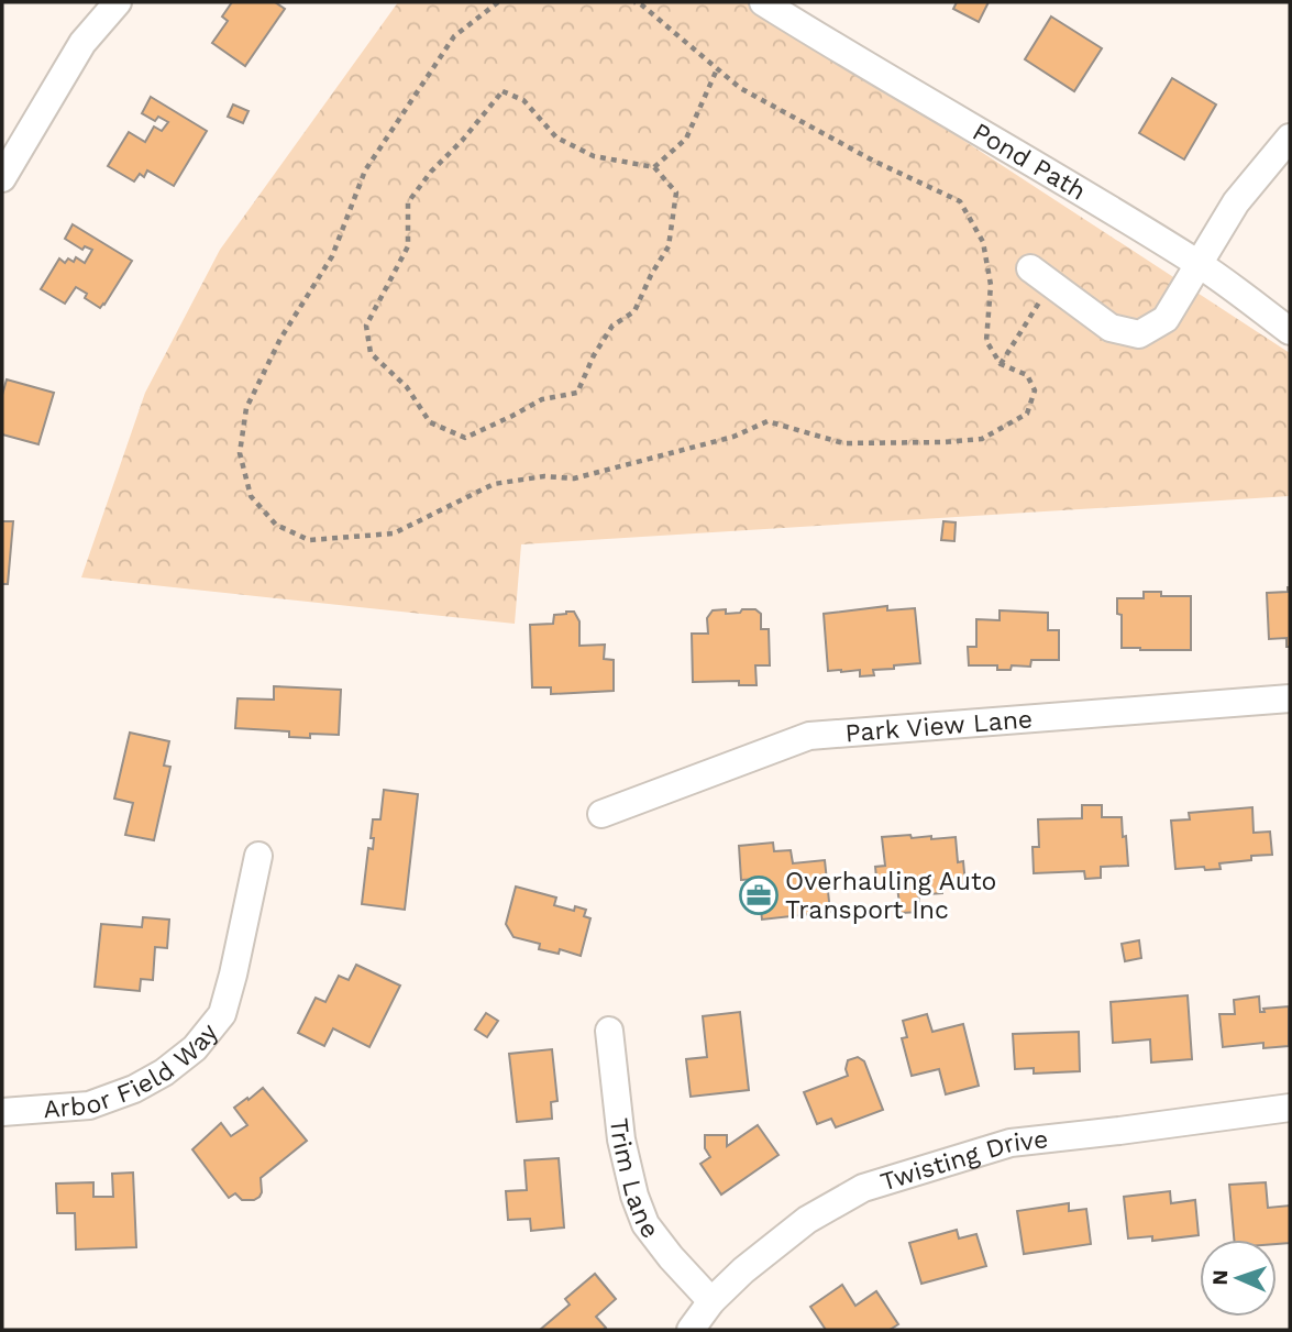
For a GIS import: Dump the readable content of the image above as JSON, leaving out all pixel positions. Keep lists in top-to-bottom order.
{
  "streets": {
    "street": [
      "Pond Path",
      "Park View Lane",
      "Arbor Field Way",
      "Twisting Drive",
      "Trim Lane"
    ]
  },
  "crossings": [
    ["Twisting Drive", "Trim Lane"]
  ],
  "places": {
    "office": ["Overhauling Auto Transport Inc"]
  },
  "north": "left"
}
